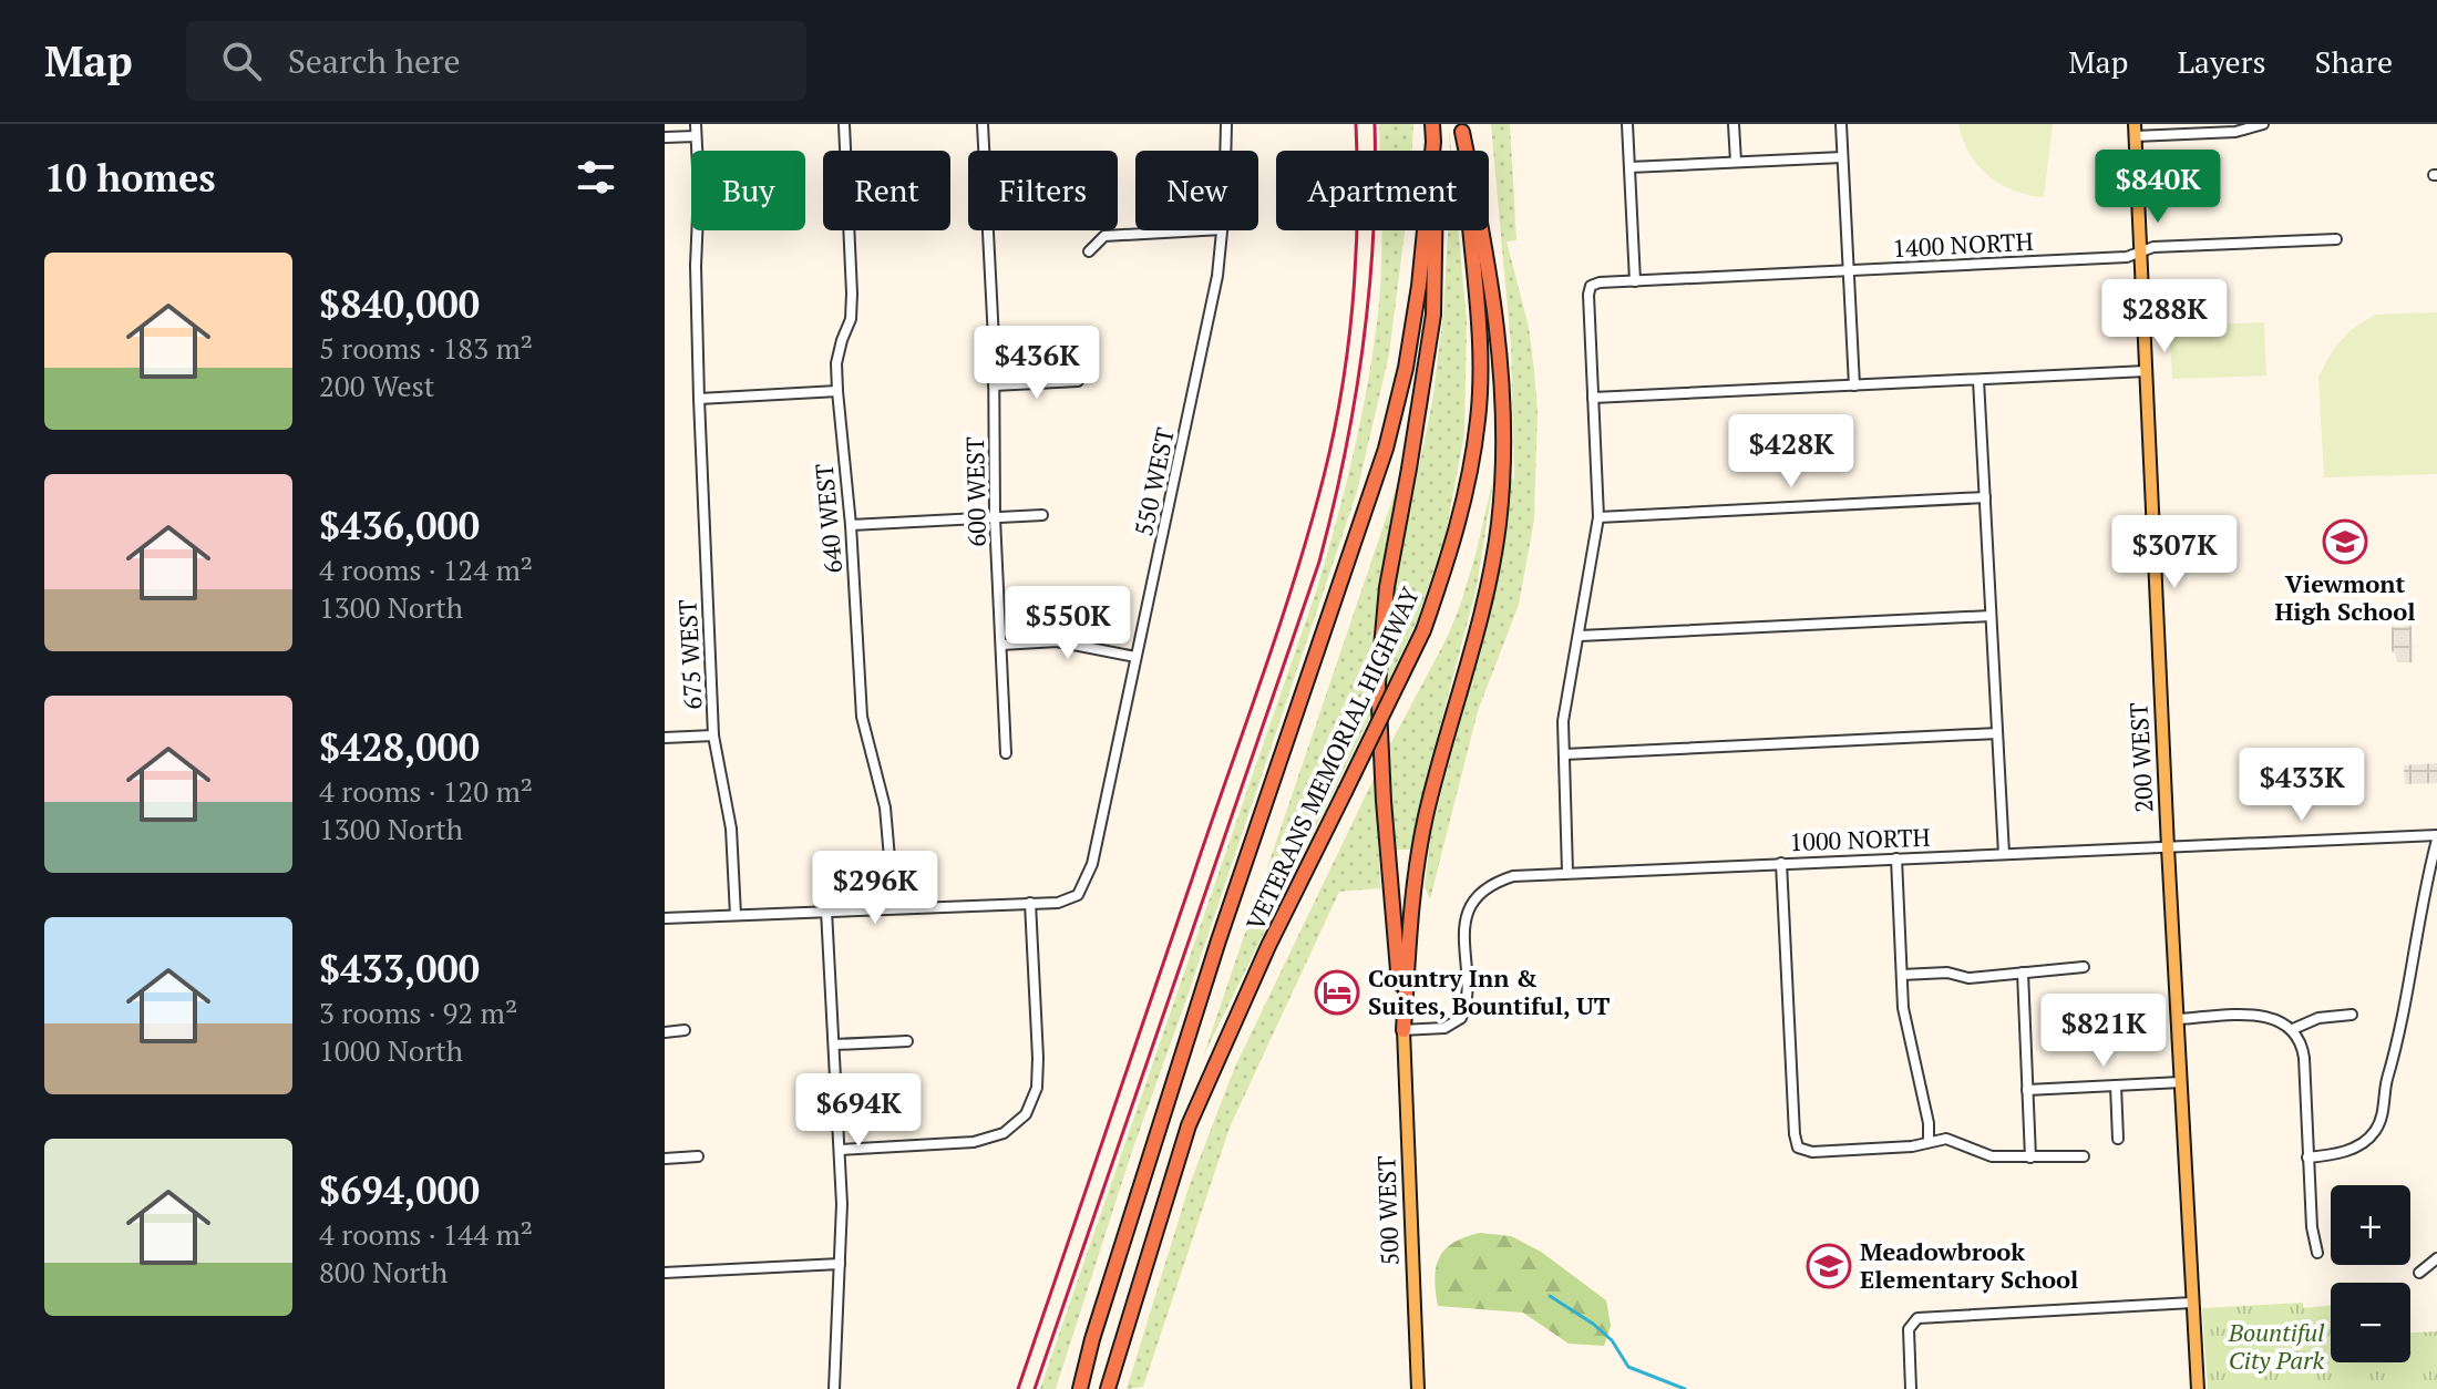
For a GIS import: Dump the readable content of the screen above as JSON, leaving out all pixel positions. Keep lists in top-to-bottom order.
{
  "streets": {
    "highway": ["VETERANS MEMORIAL HIGHWAY"],
    "main road": ["200 WEST", "500 WEST"],
    "street": [
      "1400 NORTH",
      "550 WEST",
      "600 WEST",
      "640 WEST",
      "675 WEST",
      "1000 NORTH"
    ]
  },
  "crossings": [
    ["1400 NORTH", "200 WEST"],
    ["200 WEST", "1000 NORTH"],
    ["1000 NORTH", "500 WEST"]
  ],
  "parks": ["Bountiful City Park"],
  "places": {
    "school or university": ["Viewmont High School", "Meadowbrook Elementary School"],
    "hotel": ["Country Inn & Suites, Bountiful, UT"]
  },
  "page": {
    "header": "Map",
    "search": "Search here",
    "nav": ["Map", "Layers", "Share"],
    "heading": "10 homes",
    "price": [
      "$840K",
      "$288K",
      "$436K",
      "$428K",
      "$307K",
      "$550K",
      "$433K",
      "$296K",
      "$821K",
      "$694K"
    ],
    "chip": [
      "Buy",
      "Rent",
      "Filters",
      "New",
      "Apartment"
    ],
    "list": [
      {
        "name": "$840,000",
        "note": "5 rooms · 183 m² · 200 West"
      },
      {
        "name": "$436,000",
        "note": "4 rooms · 124 m² · 1300 North"
      },
      {
        "name": "$428,000",
        "note": "4 rooms · 120 m² · 1300 North"
      },
      {
        "name": "$433,000",
        "note": "3 rooms · 92 m² · 1000 North"
      },
      {
        "name": "$694,000",
        "note": "4 rooms · 144 m² · 800 North"
      }
    ],
    "map_buttons": ["+", "−"]
  }
}
